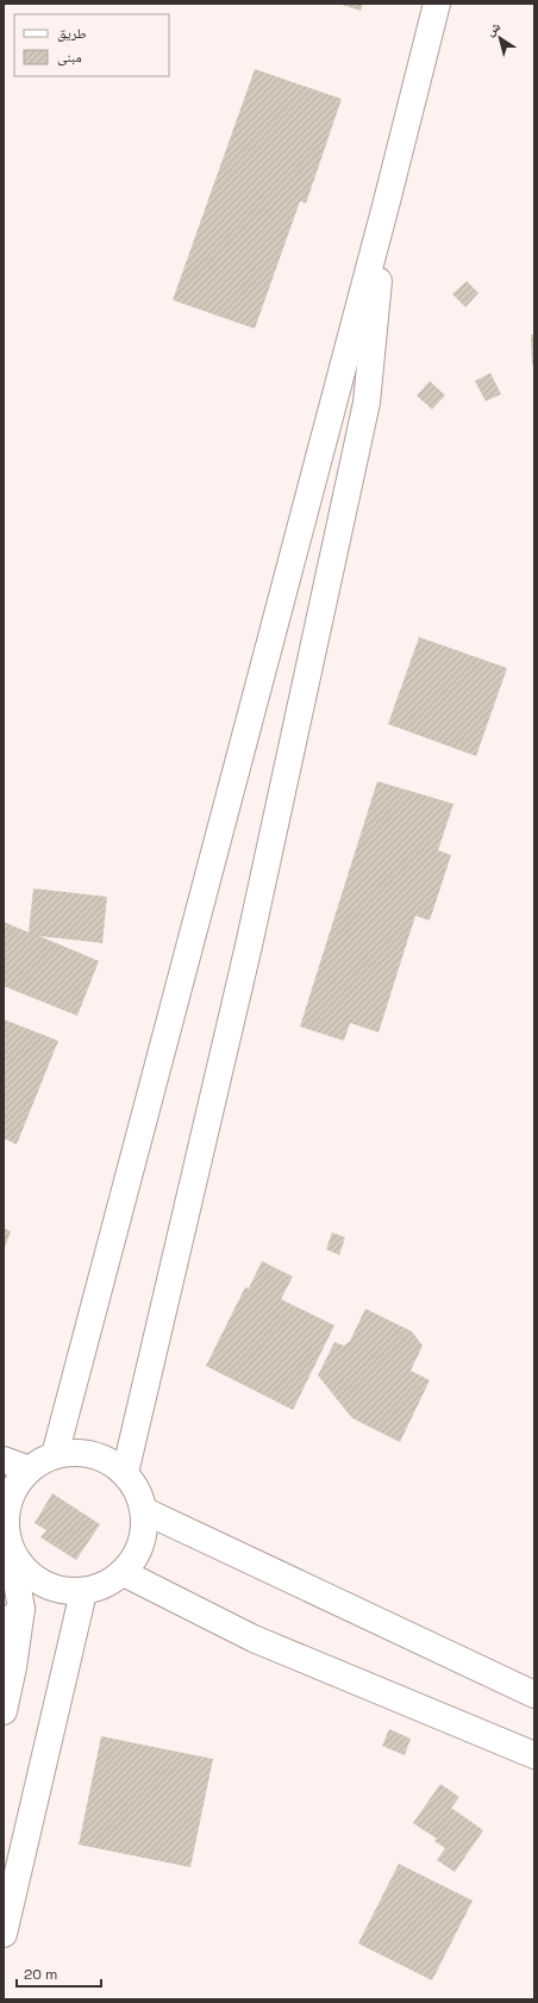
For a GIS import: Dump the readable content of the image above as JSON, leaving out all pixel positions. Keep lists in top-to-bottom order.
{
  "legend": ["طريق", "مبنى"],
  "scale_bar": "20 m",
  "north": "top left"
}
